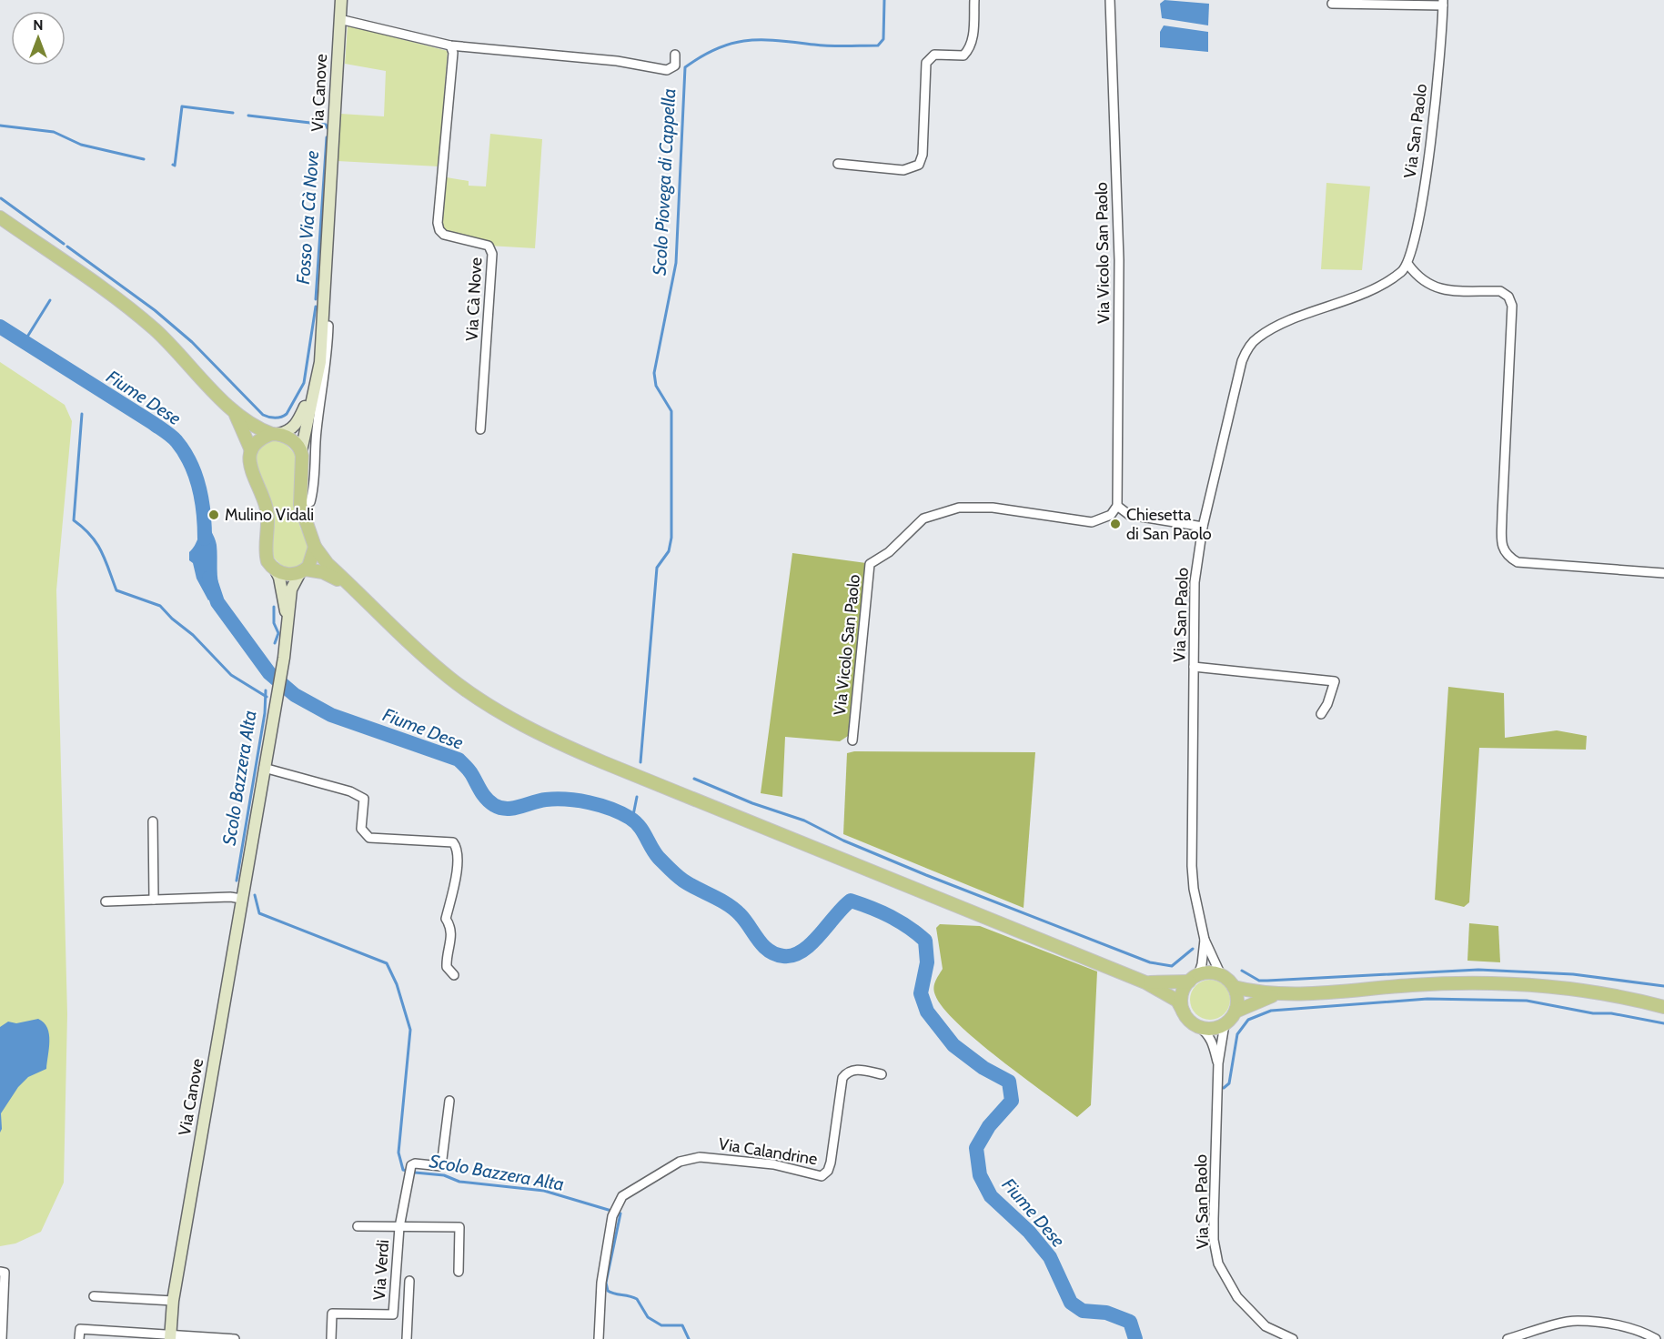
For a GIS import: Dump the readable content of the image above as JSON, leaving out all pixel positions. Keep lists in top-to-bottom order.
{
  "streets": {
    "street": [
      "Via Canove",
      "Via San Paolo",
      "Via Vicolo San Paolo",
      "Via Cà Nove",
      "Via Calandrine",
      "Via Verdi"
    ]
  },
  "water": [
    "Scolo Piovega di Cappella",
    "Fosso Via Cà Nove",
    "Fiume Dese",
    "Scolo Bazzera Alta"
  ],
  "places": ["Mulino Vidali", "Chiesetta di San Paolo"],
  "north": "top"
}
